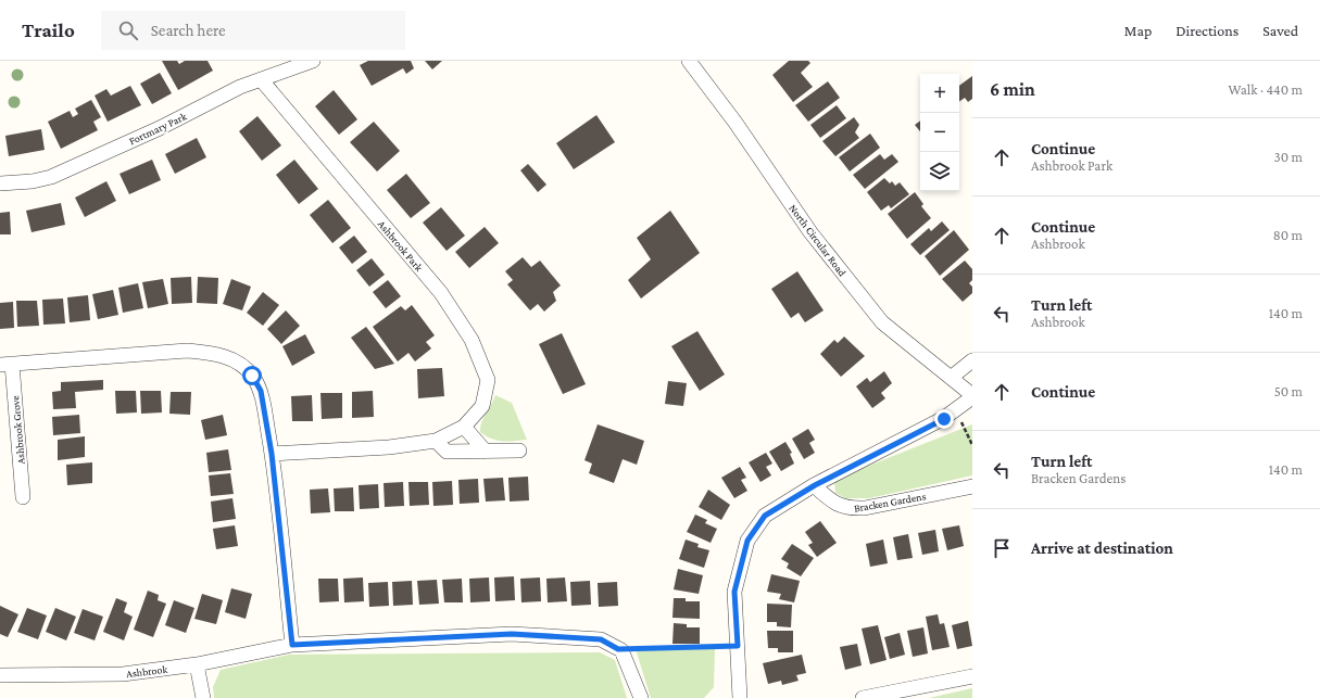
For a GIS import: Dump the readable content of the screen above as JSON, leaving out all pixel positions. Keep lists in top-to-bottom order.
{
  "streets": {
    "street": [
      "Fortmary Park",
      "North Circular Road",
      "Ashbrook Park",
      "Ashbrook Grove",
      "Bracken Gardens",
      "Ashbrook"
    ]
  },
  "crossings": [
    ["Fortmary Park", "Ashbrook Park"],
    ["Ashbrook Park", "Ashbrook Grove"]
  ],
  "page": {
    "header": "Trailo",
    "search": "Search here",
    "nav": ["Map", "Directions", "Saved"],
    "heading": ["6 min", "Walk · 440 m"],
    "map_buttons": ["+", "−"],
    "list": [
      ["Continue", "Ashbrook Park", "30 m"],
      ["Continue", "Ashbrook", "80 m"],
      ["Turn left", "Ashbrook", "140 m"],
      ["Continue", "50 m"],
      ["Turn left", "Bracken Gardens", "140 m"],
      "Arrive at destination"
    ]
  }
}
